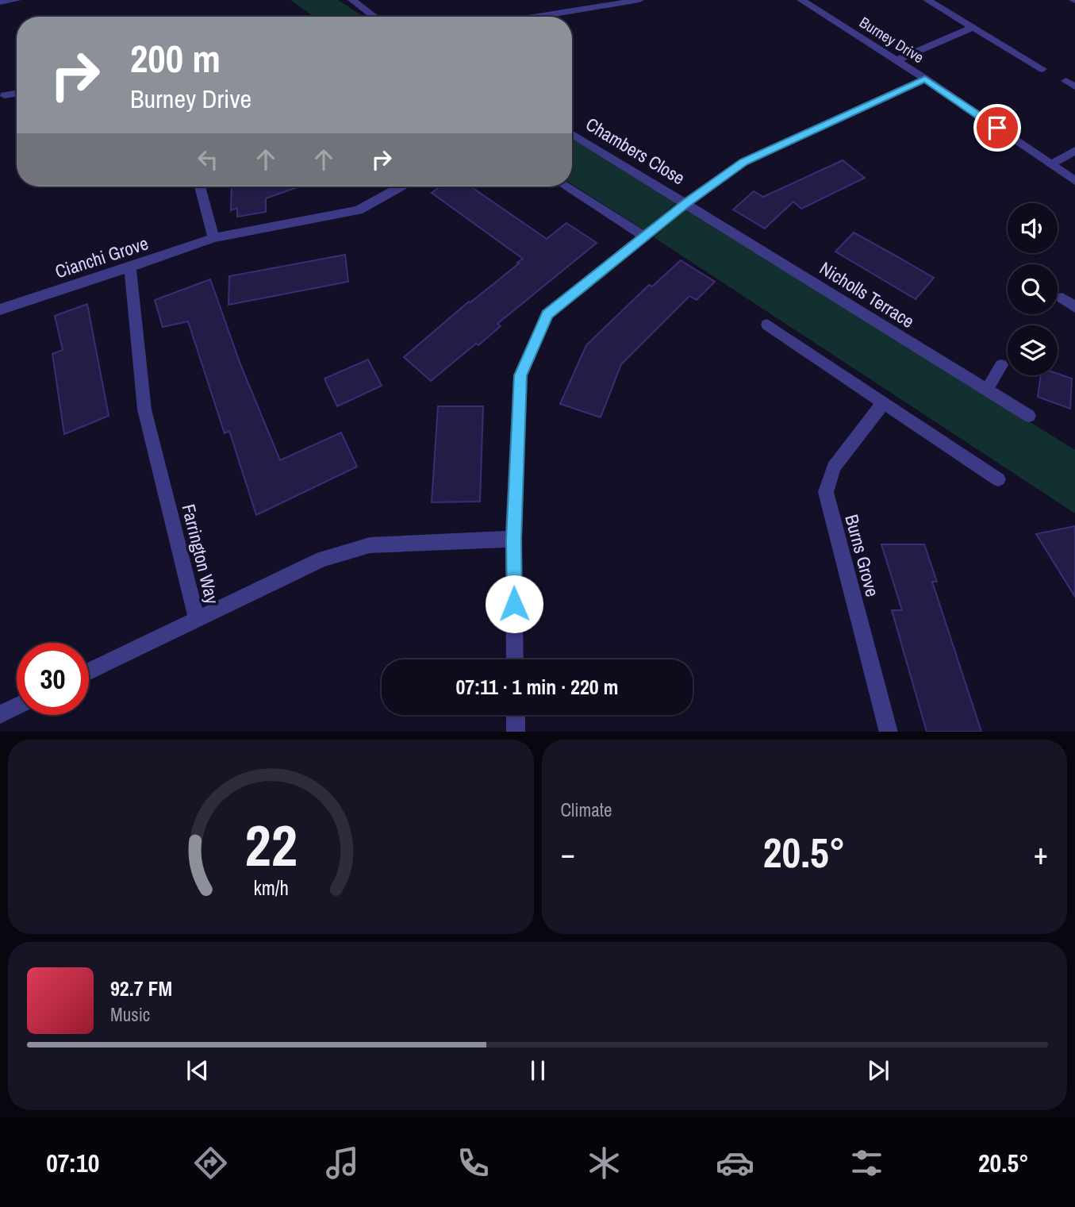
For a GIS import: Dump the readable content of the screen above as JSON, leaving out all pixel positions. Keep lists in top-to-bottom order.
{
  "streets": {
    "street": [
      "Burney Drive",
      "Chambers Close",
      "Cianchi Grove",
      "Nicholls Terrace",
      "Farrington Way",
      "Burns Grove"
    ]
  },
  "crossings": [
    ["Chambers Close", "Nicholls Terrace"],
    ["Cianchi Grove", "Farrington Way"]
  ],
  "page": {
    "turn": ["200 m", "Burney Drive"],
    "limit": "30",
    "trip": "07:11 · 1 min · 220 m",
    "tile": "Climate",
    "heat": ["−", "20.5°", "+"],
    "song": ["92.7 FM", "Music"],
    "tabs": ["07:10", "20.5°"],
    "gauge": ["22", "km/h"]
  }
}
